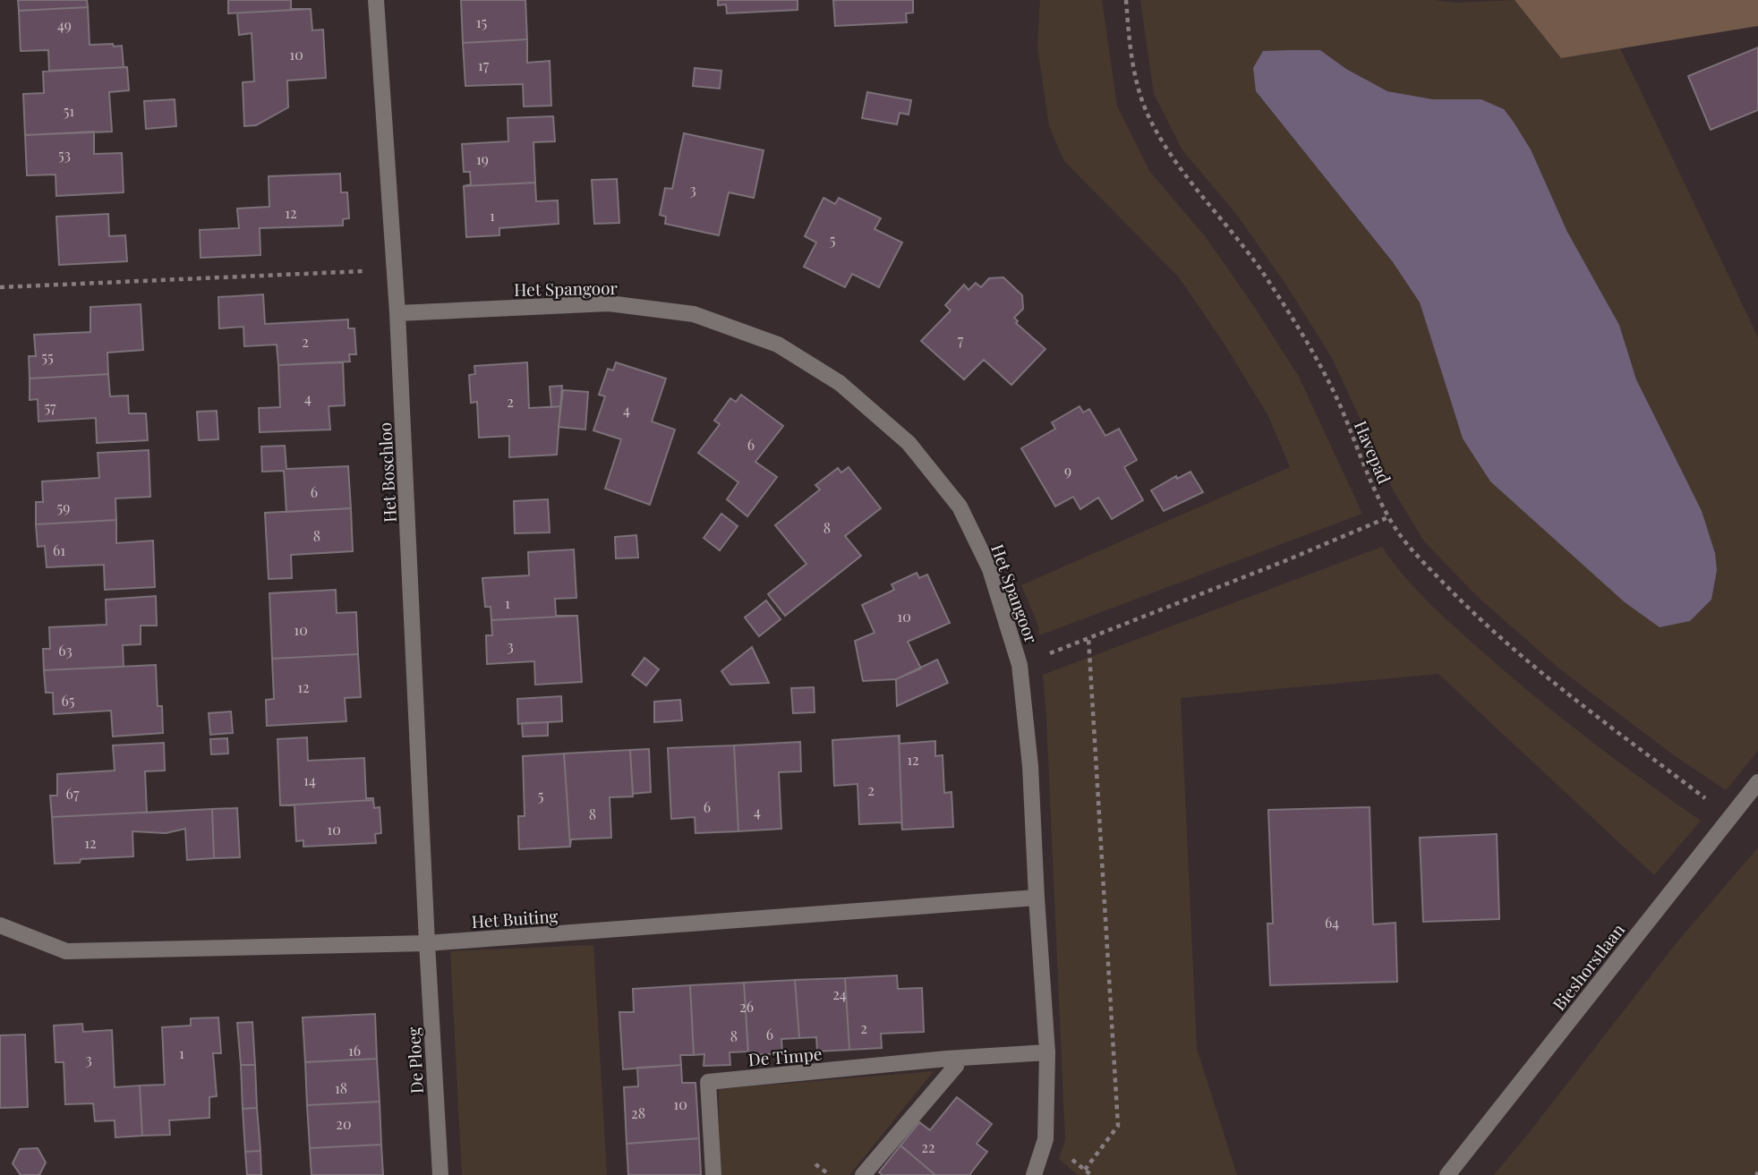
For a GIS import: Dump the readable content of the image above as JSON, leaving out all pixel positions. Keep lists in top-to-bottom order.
{
  "streets": {
    "street": [
      "Het Spangoor",
      "Het Boschloo",
      "Het Buiting",
      "Bieshorstlaan",
      "De Timpe",
      "De Ploeg"
    ],
    "path": ["Havepad"]
  },
  "crossings": [
    ["Het Spangoor", "Het Boschloo"],
    ["Het Spangoor", "Het Buiting"],
    ["Het Spangoor", "De Timpe"],
    ["Havepad", "Bieshorstlaan"],
    ["Het Boschloo", "Het Buiting"],
    ["Het Boschloo", "De Ploeg"],
    ["Het Buiting", "De Ploeg"]
  ],
  "house_numbers": [
    "15",
    "49",
    "10",
    "17",
    "51",
    "53",
    "19",
    "3",
    "12",
    "1",
    "5",
    "7",
    "2",
    "55",
    "4",
    "2",
    "57",
    "4",
    "6",
    "9",
    "6",
    "59",
    "8",
    "8",
    "61",
    "1",
    "10",
    "10",
    "3",
    "63",
    "12",
    "65",
    "12",
    "14",
    "2",
    "67",
    "5",
    "6",
    "4",
    "8",
    "10",
    "12",
    "64",
    "24",
    "26",
    "2",
    "6",
    "8",
    "16",
    "1",
    "3",
    "18",
    "10",
    "28",
    "20",
    "22"
  ]
}
